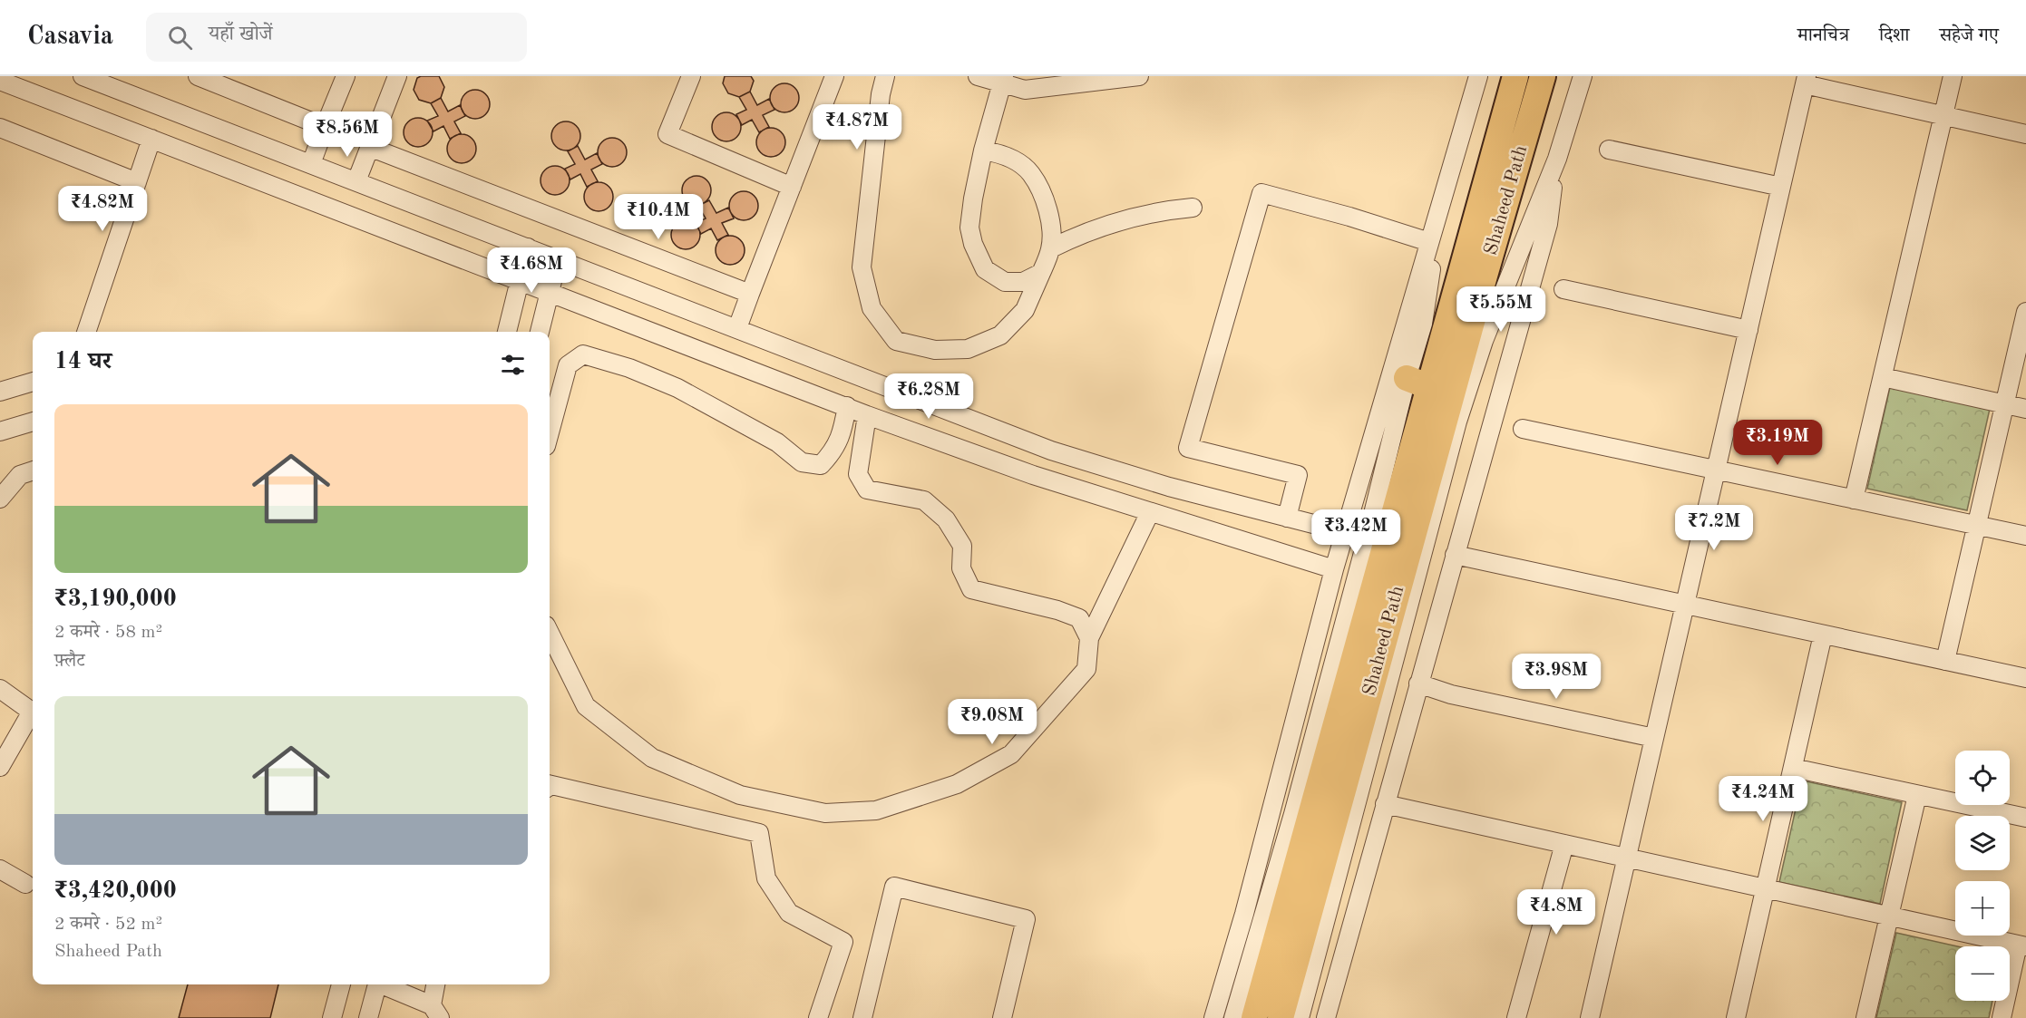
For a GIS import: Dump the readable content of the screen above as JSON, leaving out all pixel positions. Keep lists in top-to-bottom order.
{
  "streets": {
    "highway": ["Shaheed Path"]
  },
  "page": {
    "header": "Casavia",
    "search": "यहाँ खोजें",
    "nav": ["मानचित्र", "दिशा", "सहेजे गए"],
    "price": [
      "₹4.87M",
      "₹8.56M",
      "₹4.82M",
      "₹10.4M",
      "₹4.68M",
      "₹5.55M",
      "₹6.28M",
      "₹3.19M",
      "₹7.2M",
      "₹3.42M",
      "₹3.98M",
      "₹9.08M",
      "₹4.24M",
      "₹4.8M"
    ],
    "heading": "14 घर",
    "list": [
      {
        "name": "₹3,190,000",
        "note": "2 कमरे · 58 m² · फ़्लैट"
      },
      {
        "name": "₹3,420,000",
        "note": "2 कमरे · 52 m² · Shaheed Path"
      }
    ],
    "map_buttons": ["+", "−"]
  }
}
